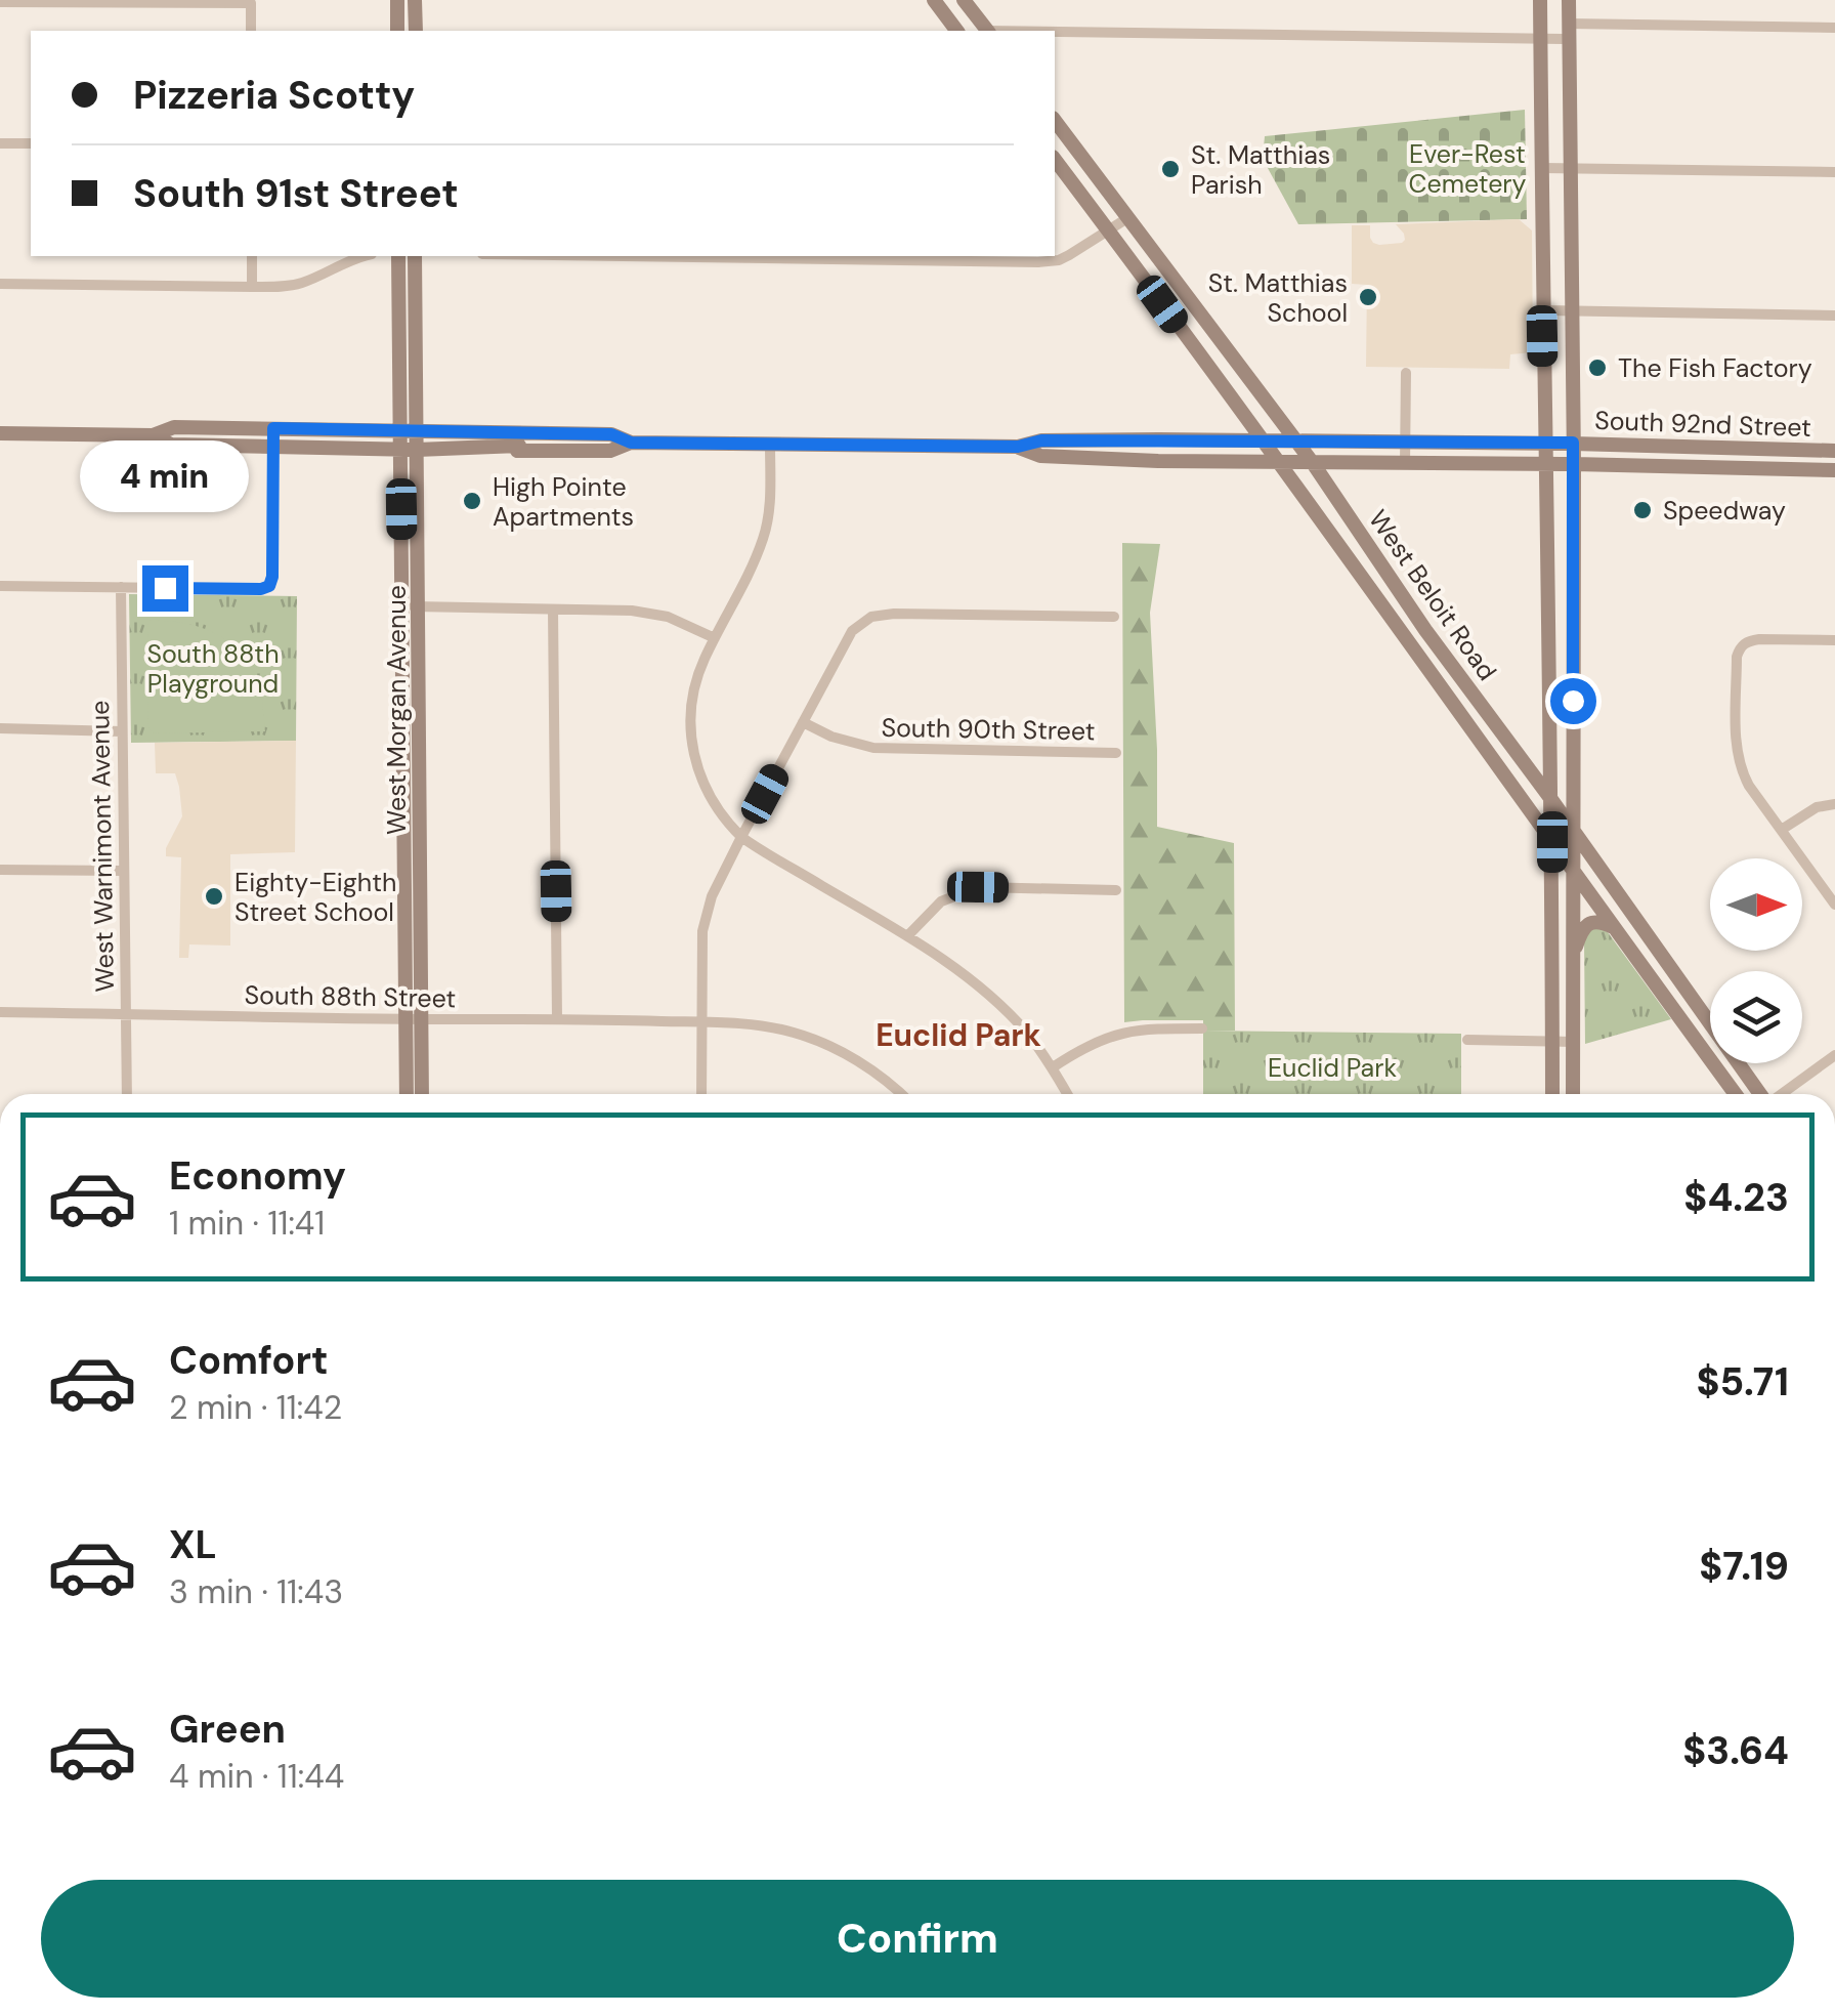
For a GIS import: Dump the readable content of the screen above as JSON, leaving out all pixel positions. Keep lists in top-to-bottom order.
{
  "streets": {
    "main road": ["South 92nd Street", "West Beloit Road", "West Morgan Avenue"],
    "street": ["South 90th Street", "West Warnimont Avenue", "South 88th Street"]
  },
  "crossings": [
    ["South 92nd Street", "West Beloit Road"],
    ["South 92nd Street", "West Morgan Avenue"],
    ["West Morgan Avenue", "South 88th Street"],
    ["West Warnimont Avenue", "South 88th Street"]
  ],
  "districts": ["Euclid Park"],
  "parks": ["Ever-Rest Cemetery", "South 88th Playground", "Euclid Park"],
  "places": [
    "St. Matthias Parish",
    "St. Matthias School",
    "The Fish Factory",
    "High Pointe Apartments",
    "Speedway",
    "Eighty-Eighth Street School"
  ],
  "north": "right",
  "page": {
    "banner": ["Pizzeria Scotty", "South 91st Street"],
    "bubble": "4 min",
    "list": [
      {
        "name": "Economy",
        "note": "1 min · 11:41",
        "value": "$4.23"
      },
      {
        "name": "Comfort",
        "note": "2 min · 11:42",
        "value": "$5.71"
      },
      {
        "name": "XL",
        "note": "3 min · 11:43",
        "value": "$7.19"
      },
      {
        "name": "Green",
        "note": "4 min · 11:44",
        "value": "$3.64"
      }
    ],
    "buttons": "Confirm"
  }
}
